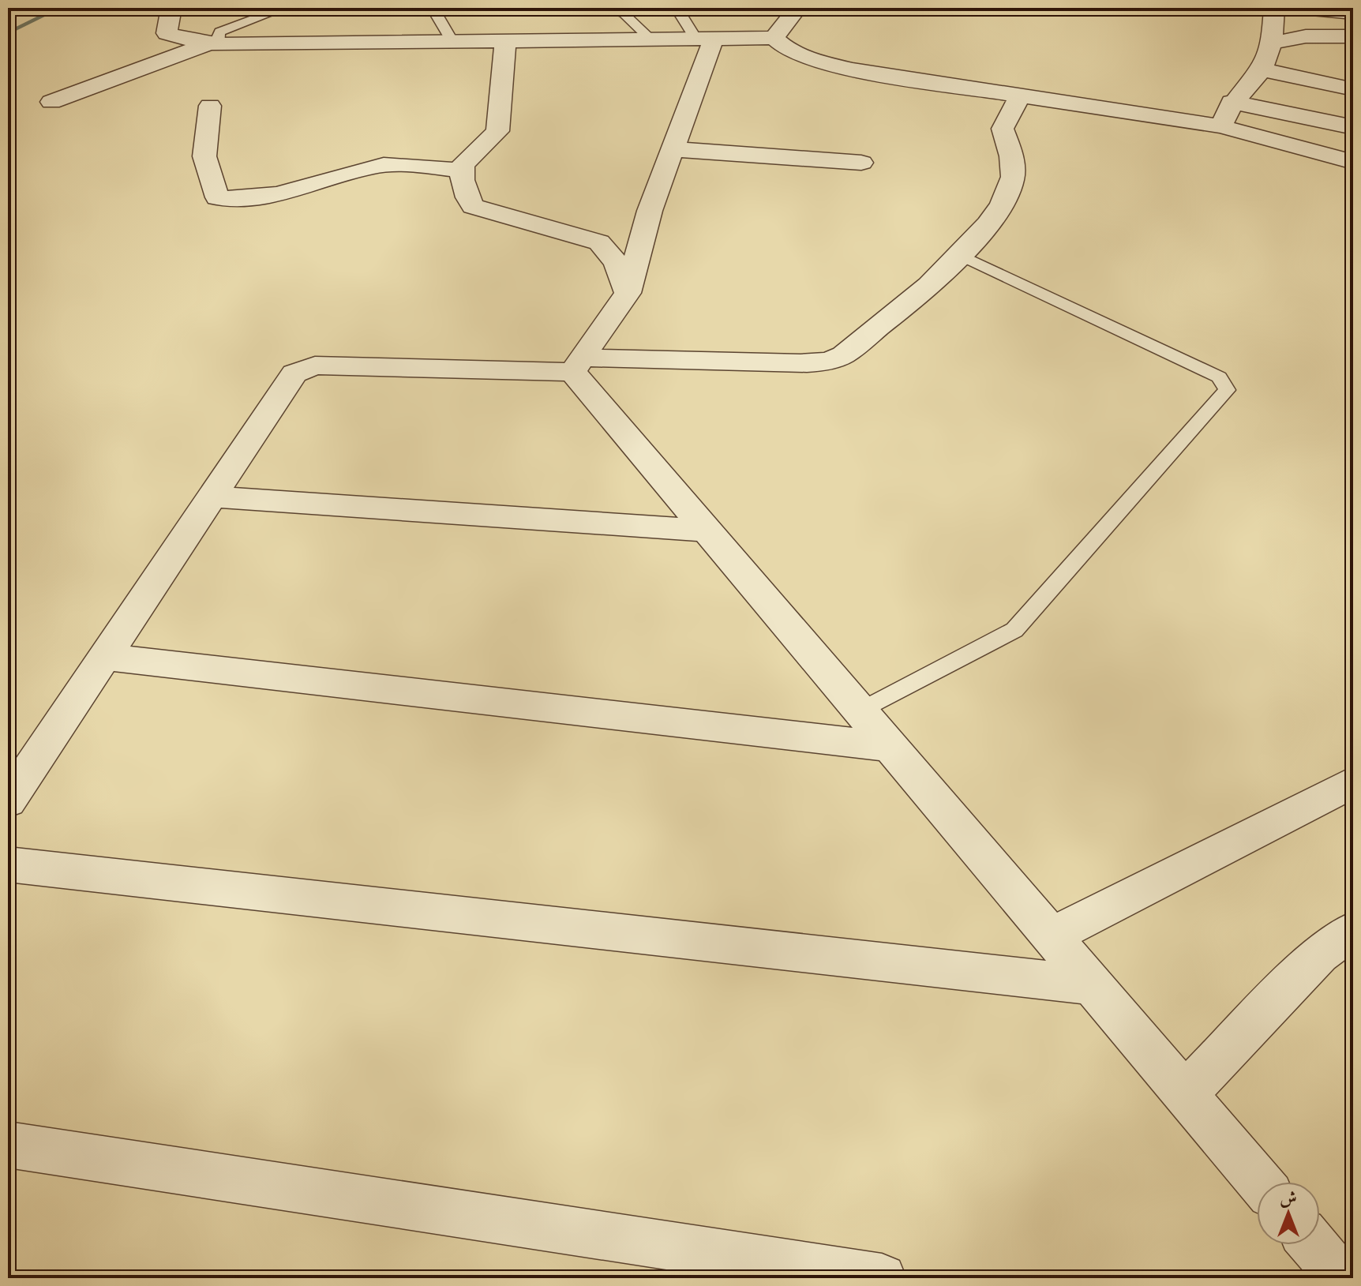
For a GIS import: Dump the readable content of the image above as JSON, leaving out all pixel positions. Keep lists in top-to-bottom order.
{
  "north": "top"
}
